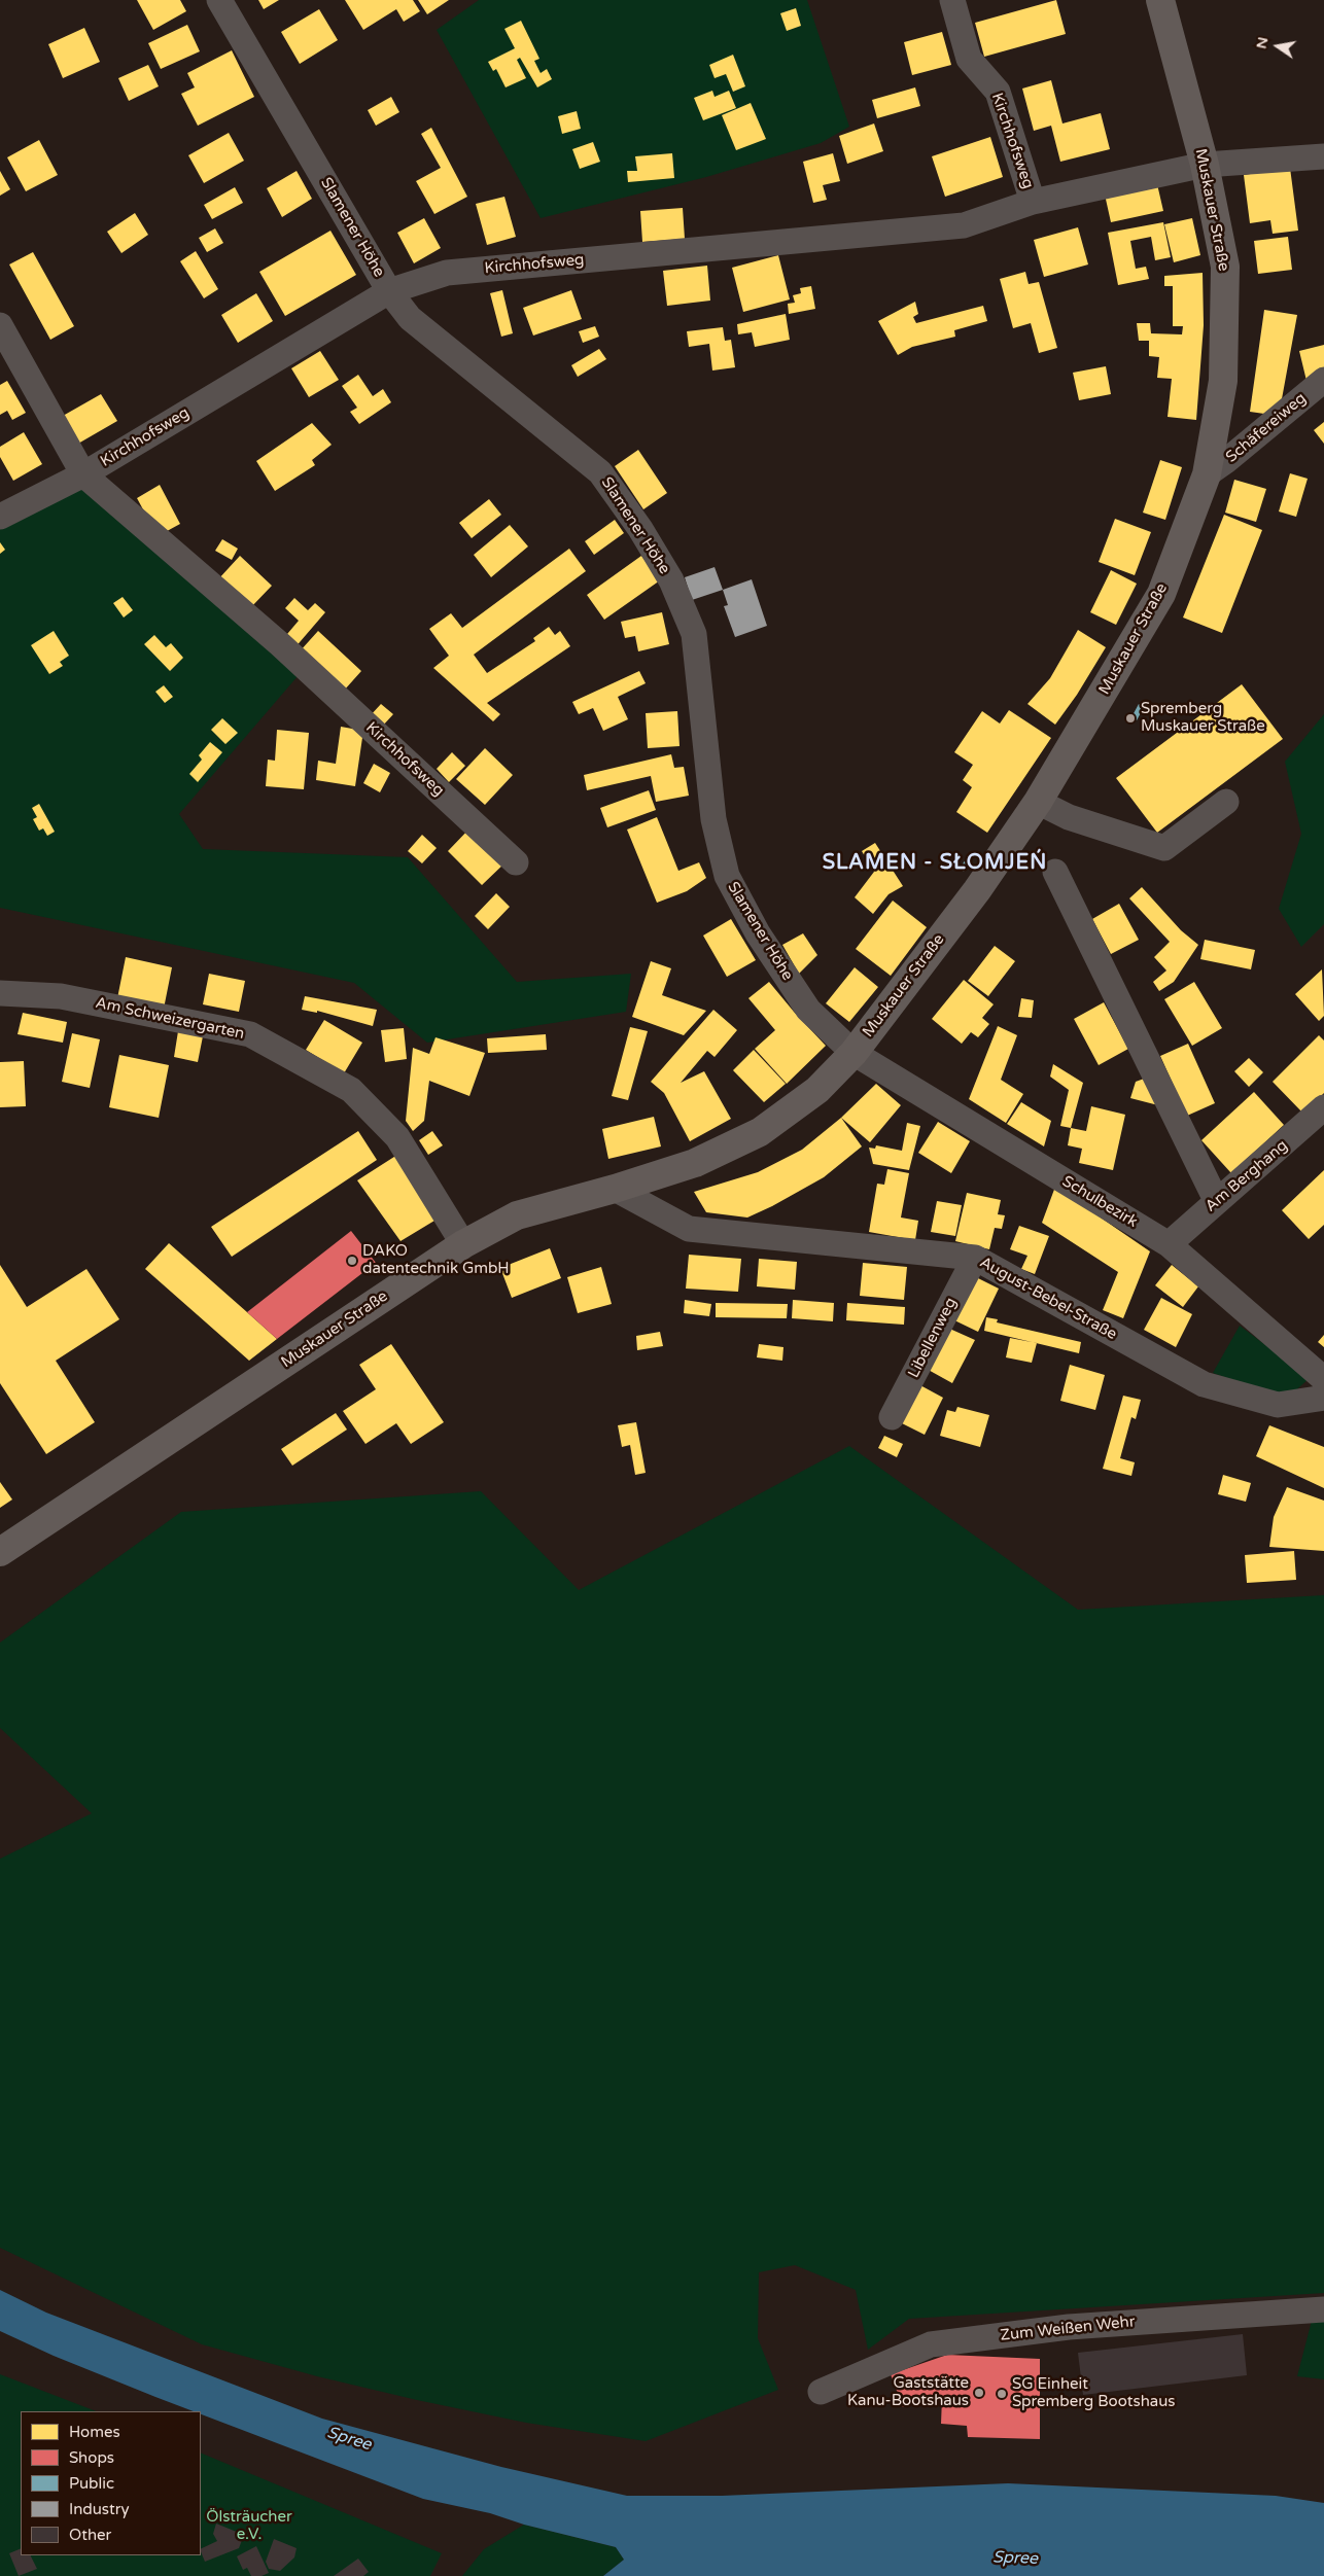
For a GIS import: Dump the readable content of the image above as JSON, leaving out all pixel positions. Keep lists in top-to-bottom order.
{
  "streets": {
    "main road": ["Muskauer Straße"],
    "street": [
      "Kirchhofsweg",
      "Slamener Höhe",
      "Schäfereiweg",
      "Am Schweizergarten",
      "Am Berghang",
      "Schulbezirk",
      "August-Bebel-Straße",
      "Libellenweg",
      "Zum Weißen Wehr"
    ]
  },
  "crossings": [
    ["Kirchhofsweg", "Muskauer Straße"],
    ["Kirchhofsweg", "Slamener Höhe"],
    ["Muskauer Straße", "Slamener Höhe"],
    ["Muskauer Straße", "Schäfereiweg"],
    ["Muskauer Straße", "Am Schweizergarten"],
    ["Muskauer Straße", "Schulbezirk"],
    ["Muskauer Straße", "August-Bebel-Straße"],
    ["Slamener Höhe", "Schulbezirk"],
    ["Am Berghang", "Schulbezirk"],
    ["August-Bebel-Straße", "Libellenweg"]
  ],
  "districts": ["SLAMEN - SŁOMJEŃ"],
  "water": ["Spree"],
  "parks": ["Ölsträucher e.V."],
  "places": [
    "Spremberg Muskauer Straße",
    "DAKO datentechnik GmbH",
    "Gaststätte Kanu-Bootshaus",
    "SG Einheit Spremberg Bootshaus"
  ],
  "legend": [
    "Homes",
    "Shops",
    "Public",
    "Industry",
    "Other"
  ],
  "north": "left"
}
